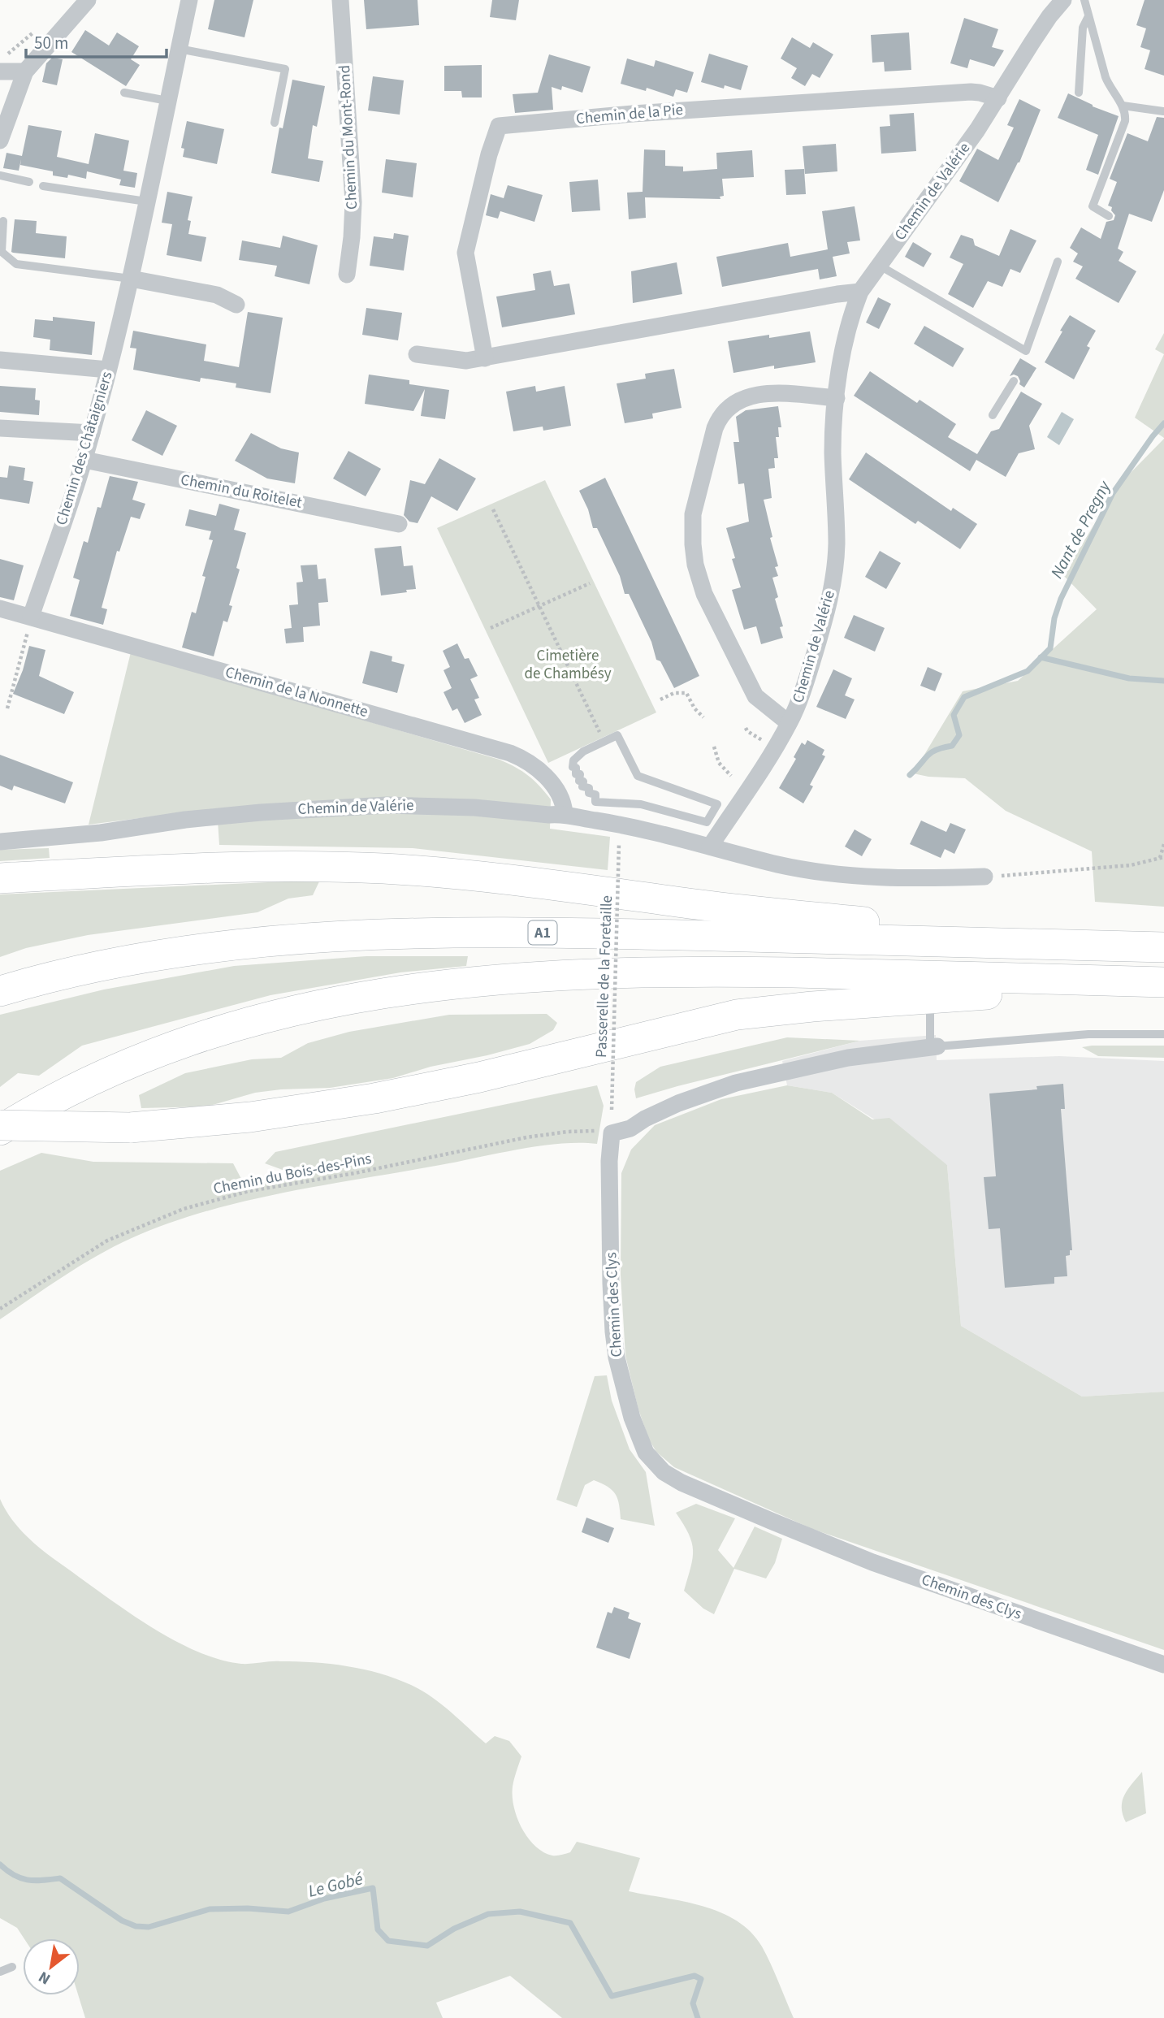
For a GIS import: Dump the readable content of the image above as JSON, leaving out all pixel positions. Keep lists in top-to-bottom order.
{
  "streets": {
    "highway": ["A1"],
    "street": [
      "Chemin de la Pie",
      "Chemin du Mont-Rond",
      "Chemin de Valérie",
      "Chemin des Châtaigniers",
      "Chemin du Roitelet",
      "Chemin de la Nonnette",
      "Chemin des Clys"
    ],
    "path": ["Passerelle de la Foretaille", "Chemin du Bois-des-Pins"]
  },
  "crossings": [
    ["Chemin de la Pie", "Chemin de Valérie"],
    ["Chemin de Valérie", "Chemin de la Nonnette"],
    ["Chemin des Châtaigniers", "Chemin du Roitelet"],
    ["Chemin des Châtaigniers", "Chemin de la Nonnette"],
    ["Chemin du Bois-des-Pins", "Chemin des Clys"]
  ],
  "water": ["Nant de Pregny", "Le Gobé"],
  "parks": ["Cimetière de Chambésy"],
  "scale_bar": "50 m",
  "north": "bottom left"
}
